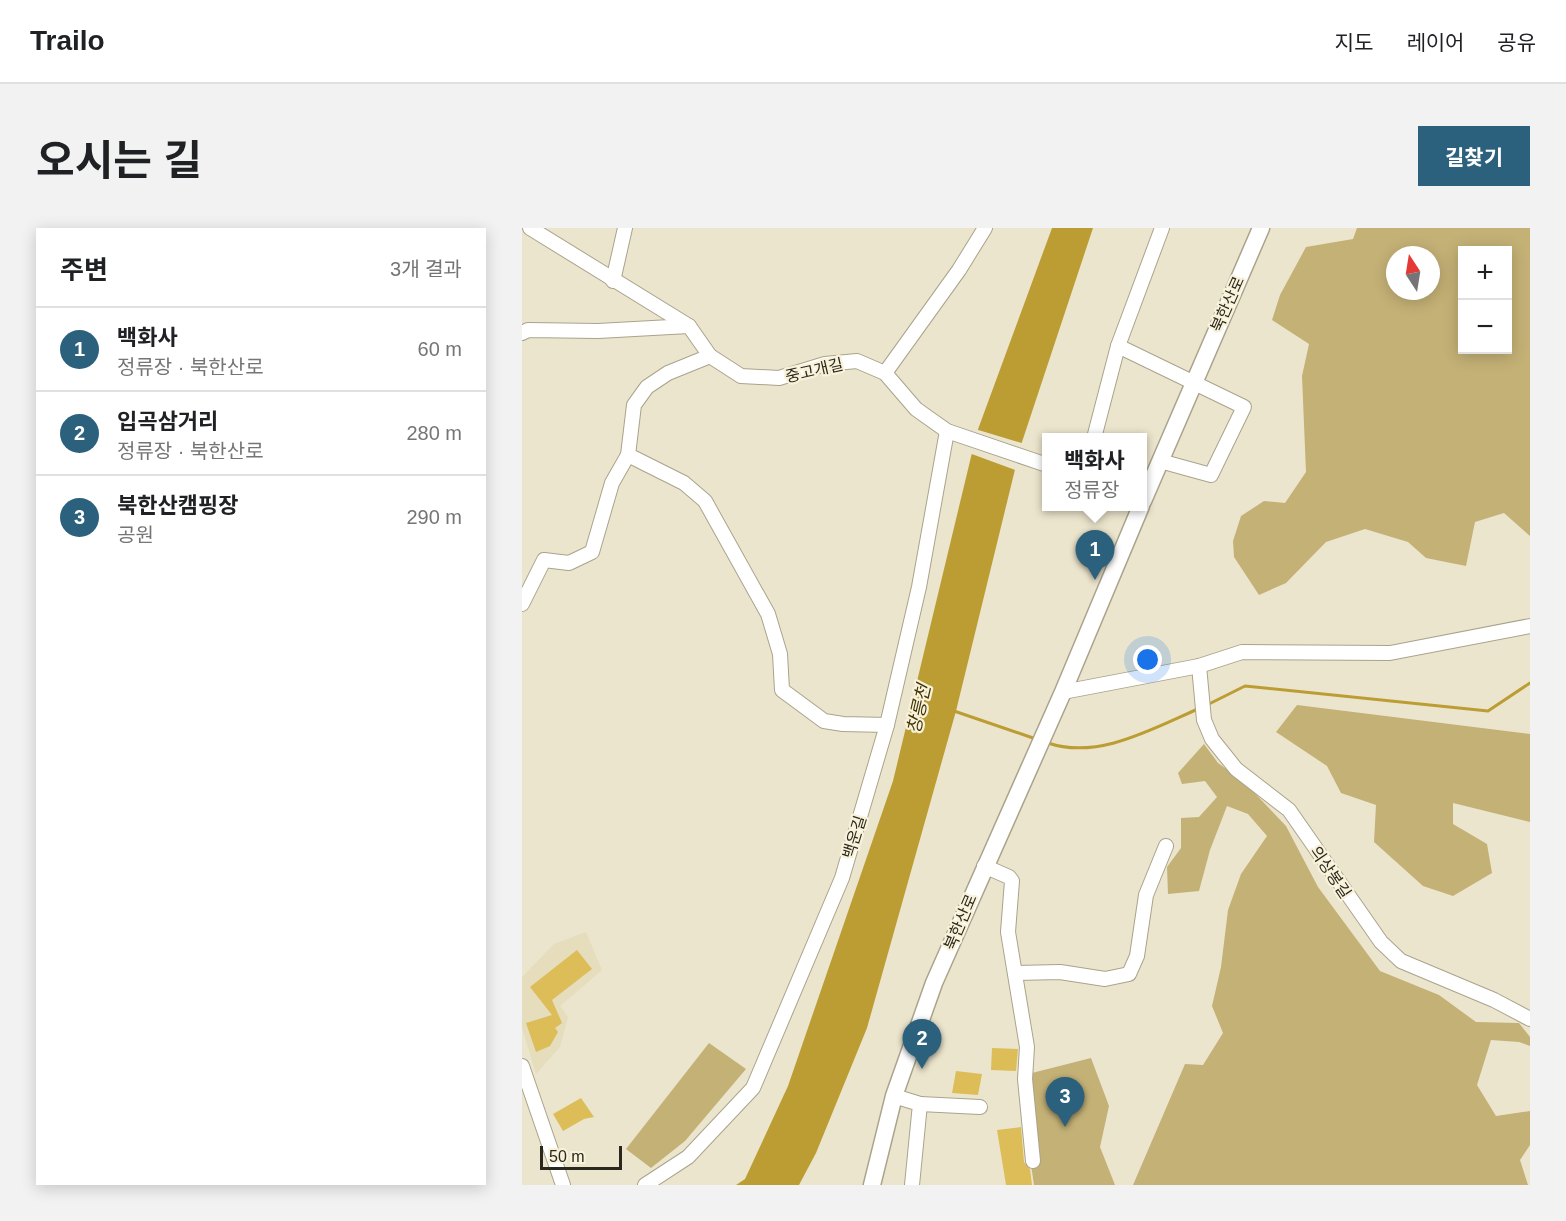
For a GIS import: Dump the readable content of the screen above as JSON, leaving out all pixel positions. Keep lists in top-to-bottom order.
{
  "streets": {
    "main road": ["북한산로"],
    "street": ["중고개길", "백운길", "의상봉길"]
  },
  "crossings": [
    ["중고개길", "백운길"]
  ],
  "water": ["창릉천"],
  "scale_bar": "50 m",
  "north": "top",
  "page": {
    "header": "Trailo",
    "nav": ["지도", "레이어", "공유"],
    "title": "오시는 길",
    "buttons": "길찾기",
    "heading": ["주변", "3개 결과"],
    "map_buttons": ["+", "−"],
    "list": [
      {
        "mark": "1",
        "name": "백화사",
        "note": "정류장 · 북한산로",
        "value": "60 m"
      },
      {
        "mark": "2",
        "name": "입곡삼거리",
        "note": "정류장 · 북한산로",
        "value": "280 m"
      },
      {
        "mark": "3",
        "name": "북한산캠핑장",
        "note": "공원",
        "value": "290 m"
      }
    ],
    "popup": ["백화사", "정류장"],
    "pins": ["1", "2", "3"],
    "scale": "50 m"
  }
}
